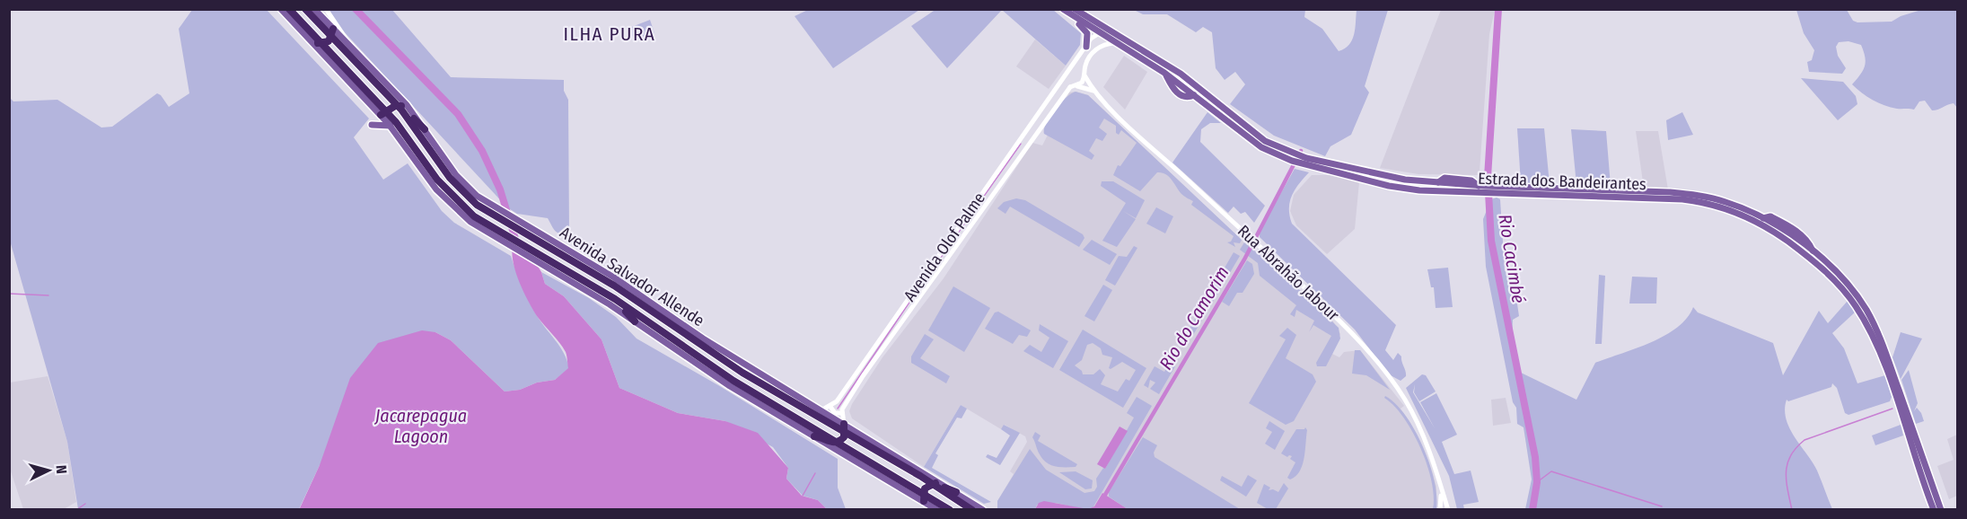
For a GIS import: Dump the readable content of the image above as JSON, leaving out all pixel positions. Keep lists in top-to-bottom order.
{
  "streets": {
    "highway": ["Avenida Salvador Allende"],
    "main road": ["Estrada dos Bandeirantes"],
    "street": ["Avenida Olof Palme", "Rua Abrahão Jabour"]
  },
  "crossings": [
    ["Avenida Olof Palme", "Rua Abrahão Jabour"]
  ],
  "districts": ["ILHA PURA"],
  "water": ["Rio Cacimbé", "Rio do Camorim", "Jacarepagua Lagoon"],
  "north": "right"
}
